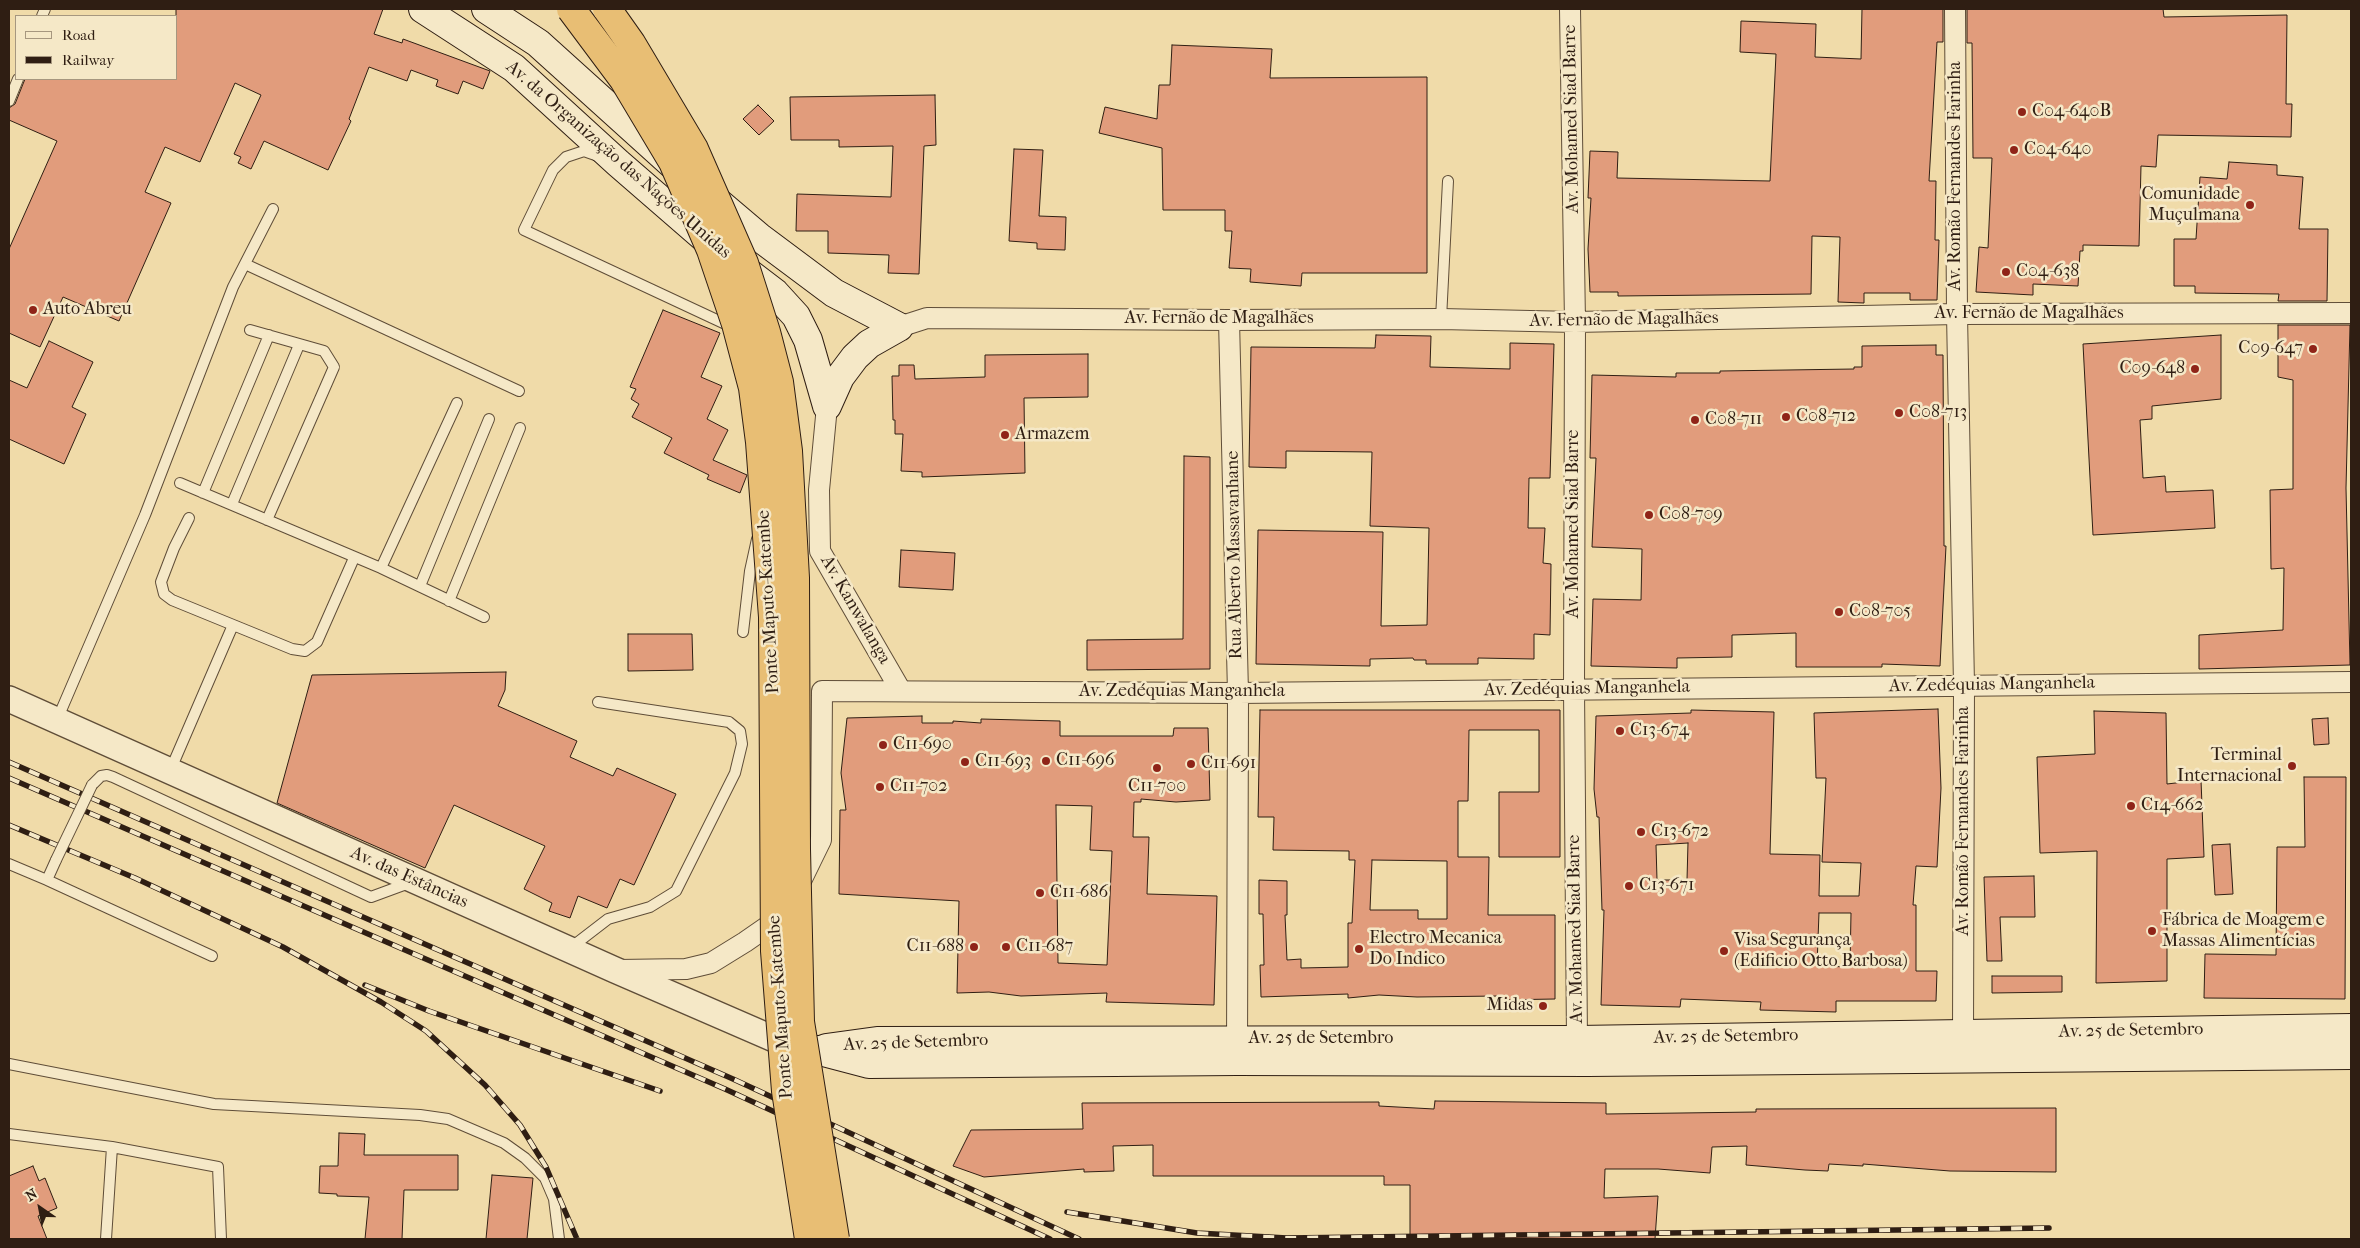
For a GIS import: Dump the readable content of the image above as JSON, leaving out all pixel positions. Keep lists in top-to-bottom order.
{
  "streets": {
    "highway": ["Ponte Maputo-Katembe"],
    "main road": ["Av. da Organização das Nações Unidas", "Av. 25 de Setembro"],
    "street": [
      "Av. Mohamed Siad Barre",
      "Av. Romão Fernandes Farinha",
      "Av. Fernão de Magalhães",
      "Rua Alberto Massavanhane",
      "Av. Kanwalanga",
      "Av. Zedéquias Manganhela",
      "Av. das Estâncias"
    ]
  },
  "crossings": [
    ["Av. Mohamed Siad Barre", "Av. Fernão de Magalhães"],
    ["Av. Mohamed Siad Barre", "Av. Zedéquias Manganhela"],
    ["Av. Mohamed Siad Barre", "Av. 25 de Setembro"],
    ["Av. da Organização das Nações Unidas", "Av. Fernão de Magalhães"],
    ["Av. da Organização das Nações Unidas", "Av. Kanwalanga"],
    ["Av. Romão Fernandes Farinha", "Av. Fernão de Magalhães"],
    ["Av. Romão Fernandes Farinha", "Av. Zedéquias Manganhela"],
    ["Av. Romão Fernandes Farinha", "Av. 25 de Setembro"],
    ["Av. Fernão de Magalhães", "Rua Alberto Massavanhane"],
    ["Rua Alberto Massavanhane", "Av. Zedéquias Manganhela"],
    ["Rua Alberto Massavanhane", "Av. 25 de Setembro"],
    ["Av. Kanwalanga", "Av. Zedéquias Manganhela"],
    ["Av. Zedéquias Manganhela", "Av. das Estâncias"],
    ["Av. das Estâncias", "Av. 25 de Setembro"]
  ],
  "places": [
    "C04-640B",
    "C04-640",
    "Comunidade Muçulmana",
    "C04-638",
    "Auto Abreu",
    "C09-647",
    "C09-648",
    "C08-713",
    "C08-712",
    "C08-711",
    "Armazem",
    "C08-709",
    "C08-705",
    "C13-674",
    "C11-690",
    "C11-696",
    "C11-693",
    "C11-691",
    "Terminal Internacional",
    "C11-700",
    "C11-702",
    "C14-662",
    "C13-672",
    "C13-671",
    "C11-686",
    "Fábrica de Moagem e Massas Alimentícias",
    "C11-688",
    "C11-687",
    "Electro Mecanica Do Indico",
    "Visa Segurança (Edificio Otto Barbosa)",
    "Midas"
  ],
  "legend": ["Road", "Railway"],
  "north": "top left"
}
